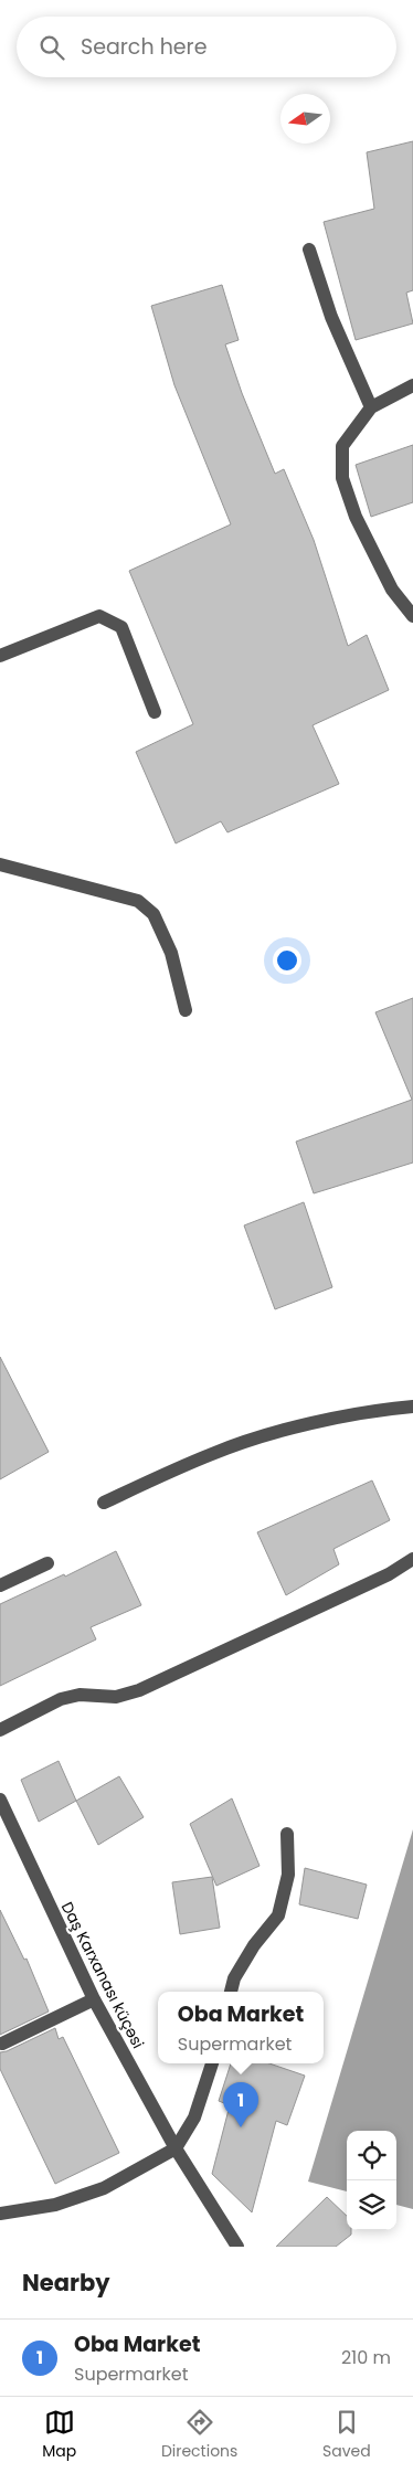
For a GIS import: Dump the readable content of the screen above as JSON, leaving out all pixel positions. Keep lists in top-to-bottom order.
{
  "streets": {
    "street": ["Daş Karxanası küçəsi"]
  },
  "north": "left",
  "page": {
    "search": "Search here",
    "popup": ["Oba Market", "Supermarket"],
    "pins": "1",
    "heading": "Nearby",
    "list": [
      {
        "mark": "1",
        "name": "Oba Market",
        "note": "Supermarket",
        "value": "210 m"
      }
    ],
    "nav": ["Map", "Directions", "Saved"]
  }
}
